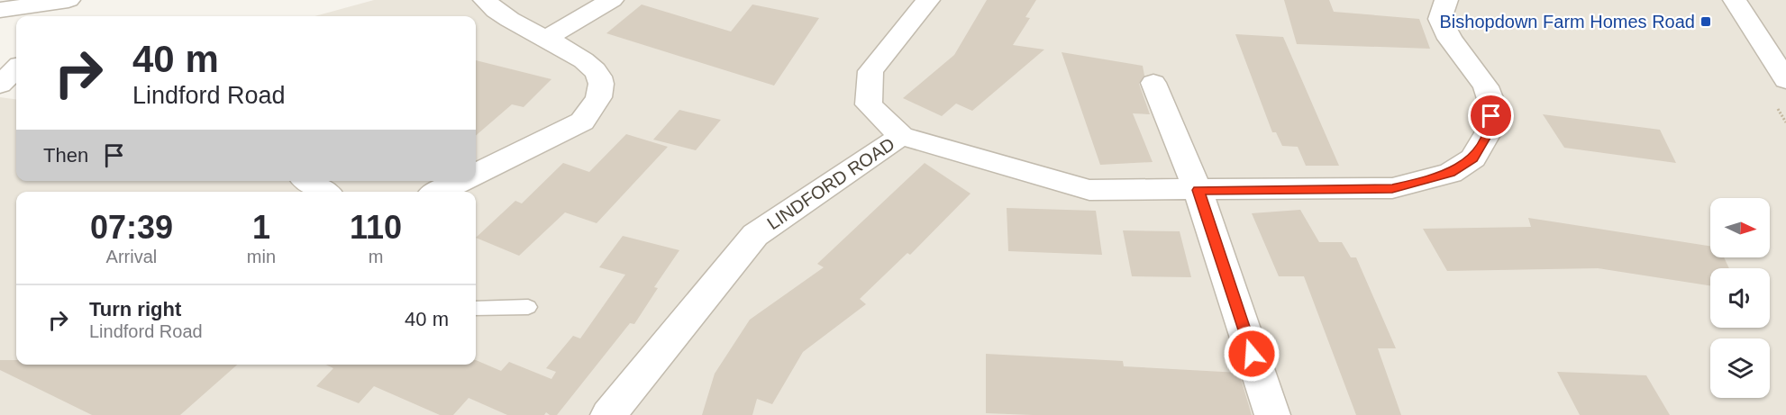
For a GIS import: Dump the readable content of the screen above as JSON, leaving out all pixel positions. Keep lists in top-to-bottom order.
{
  "streets": {
    "street": ["LINDFORD ROAD"]
  },
  "places": {
    "transit": ["Bishopdown Farm Homes Road"]
  },
  "north": "right",
  "page": {
    "turn": ["40 m", "Lindford Road"],
    "then": "Then",
    "eta": [
      "07:39",
      "Arrival",
      "1",
      "min",
      "110",
      "m"
    ],
    "list": [
      {
        "name": "Turn right",
        "note": "Lindford Road",
        "value": "40 m"
      }
    ]
  }
}
